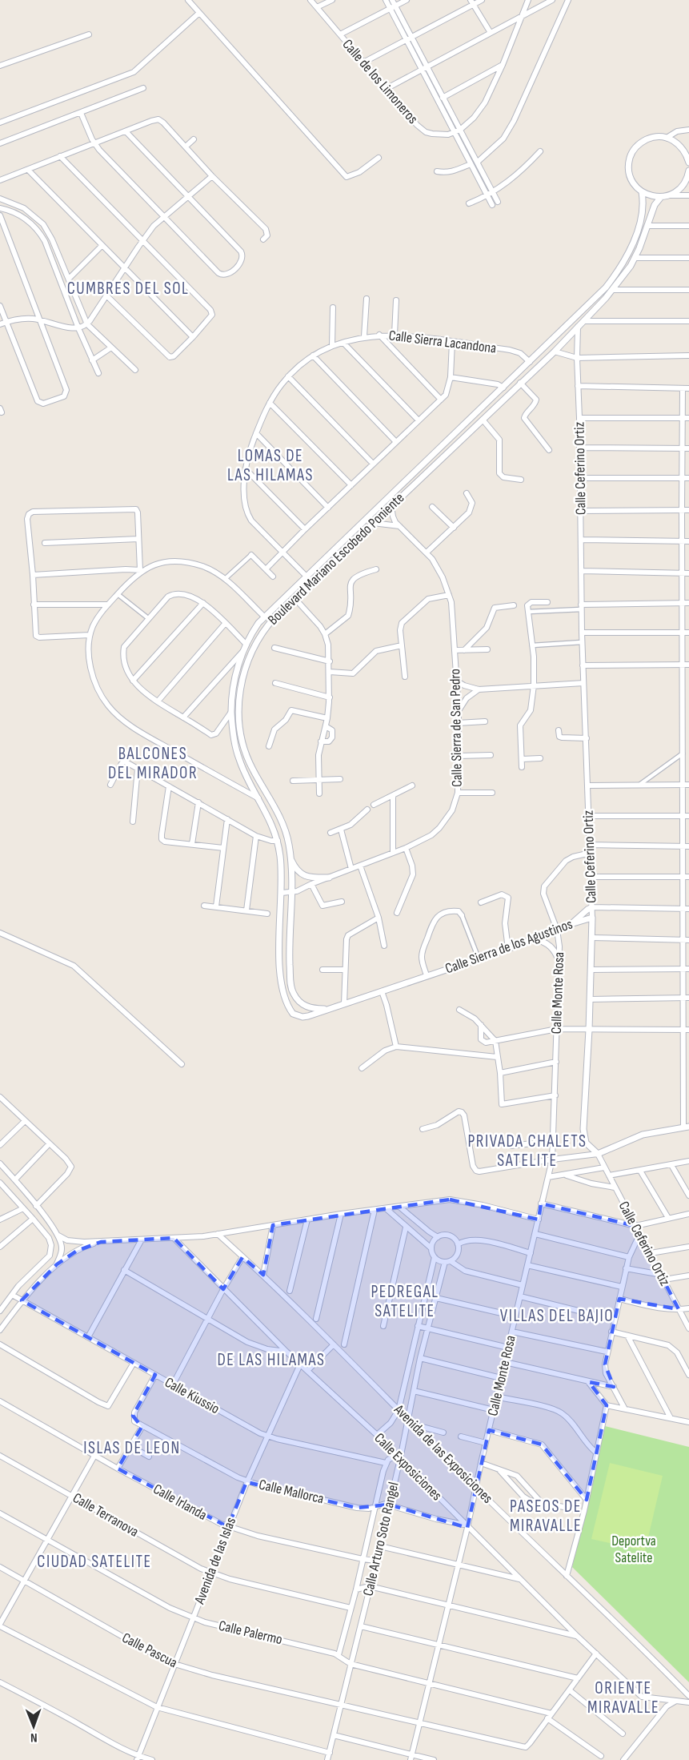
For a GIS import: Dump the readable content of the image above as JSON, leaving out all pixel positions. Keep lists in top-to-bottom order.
{
  "streets": {
    "street": [
      "Calle de los Limoneros",
      "Calle Sierra Lacandona",
      "Calle Ceferino Ortiz",
      "Boulevard Mariano Escobedo Poniente",
      "Calle Sierra de San Pedro",
      "Calle Sierra de los Agustinos",
      "Calle Monte Rosa",
      "Calle Kiussio",
      "Avenida de las Exposiciones",
      "Calle Exposiciones",
      "Calle Mallorca",
      "Calle Irlanda",
      "Calle Terranova",
      "Calle Arturo Soto Rangel",
      "Avenida de las Islas",
      "Calle Palermo",
      "Calle Pascua"
    ]
  },
  "crossings": [
    ["Calle Sierra Lacandona", "Boulevard Mariano Escobedo Poniente"],
    ["Calle Ceferino Ortiz", "Boulevard Mariano Escobedo Poniente"],
    ["Calle Ceferino Ortiz", "Calle Sierra de los Agustinos"],
    ["Calle Ceferino Ortiz", "Calle Monte Rosa"],
    ["Boulevard Mariano Escobedo Poniente", "Calle Sierra de San Pedro"],
    ["Calle Sierra de los Agustinos", "Calle Monte Rosa"],
    ["Calle Monte Rosa", "Avenida de las Exposiciones"],
    ["Calle Monte Rosa", "Calle Exposiciones"],
    ["Calle Monte Rosa", "Calle Mallorca"],
    ["Calle Monte Rosa", "Calle Pascua"],
    ["Calle Kiussio", "Calle Mallorca"],
    ["Calle Kiussio", "Avenida de las Islas"],
    ["Avenida de las Exposiciones", "Calle Arturo Soto Rangel"],
    ["Calle Exposiciones", "Calle Mallorca"],
    ["Calle Exposiciones", "Calle Arturo Soto Rangel"],
    ["Calle Exposiciones", "Avenida de las Islas"],
    ["Calle Mallorca", "Calle Arturo Soto Rangel"],
    ["Calle Mallorca", "Avenida de las Islas"],
    ["Calle Irlanda", "Calle Arturo Soto Rangel"],
    ["Calle Irlanda", "Avenida de las Islas"],
    ["Calle Terranova", "Avenida de las Islas"],
    ["Calle Arturo Soto Rangel", "Calle Palermo"],
    ["Calle Arturo Soto Rangel", "Calle Pascua"],
    ["Avenida de las Islas", "Calle Palermo"],
    ["Avenida de las Islas", "Calle Pascua"]
  ],
  "districts": [
    "CUMBRES DEL SOL",
    "LOMAS DE LAS HILAMAS",
    "BALCONES DEL MIRADOR",
    "PRIVADA CHALETS SATELITE",
    "PEDREGAL SATELITE",
    "VILLAS DEL BAJIO",
    "DE LAS HILAMAS",
    "ISLAS DE LEON",
    "PASEOS DE MIRAVALLE",
    "CIUDAD SATELITE",
    "ORIENTE MIRAVALLE"
  ],
  "parks": ["Deportva Satelite"],
  "north": "bottom"
}
